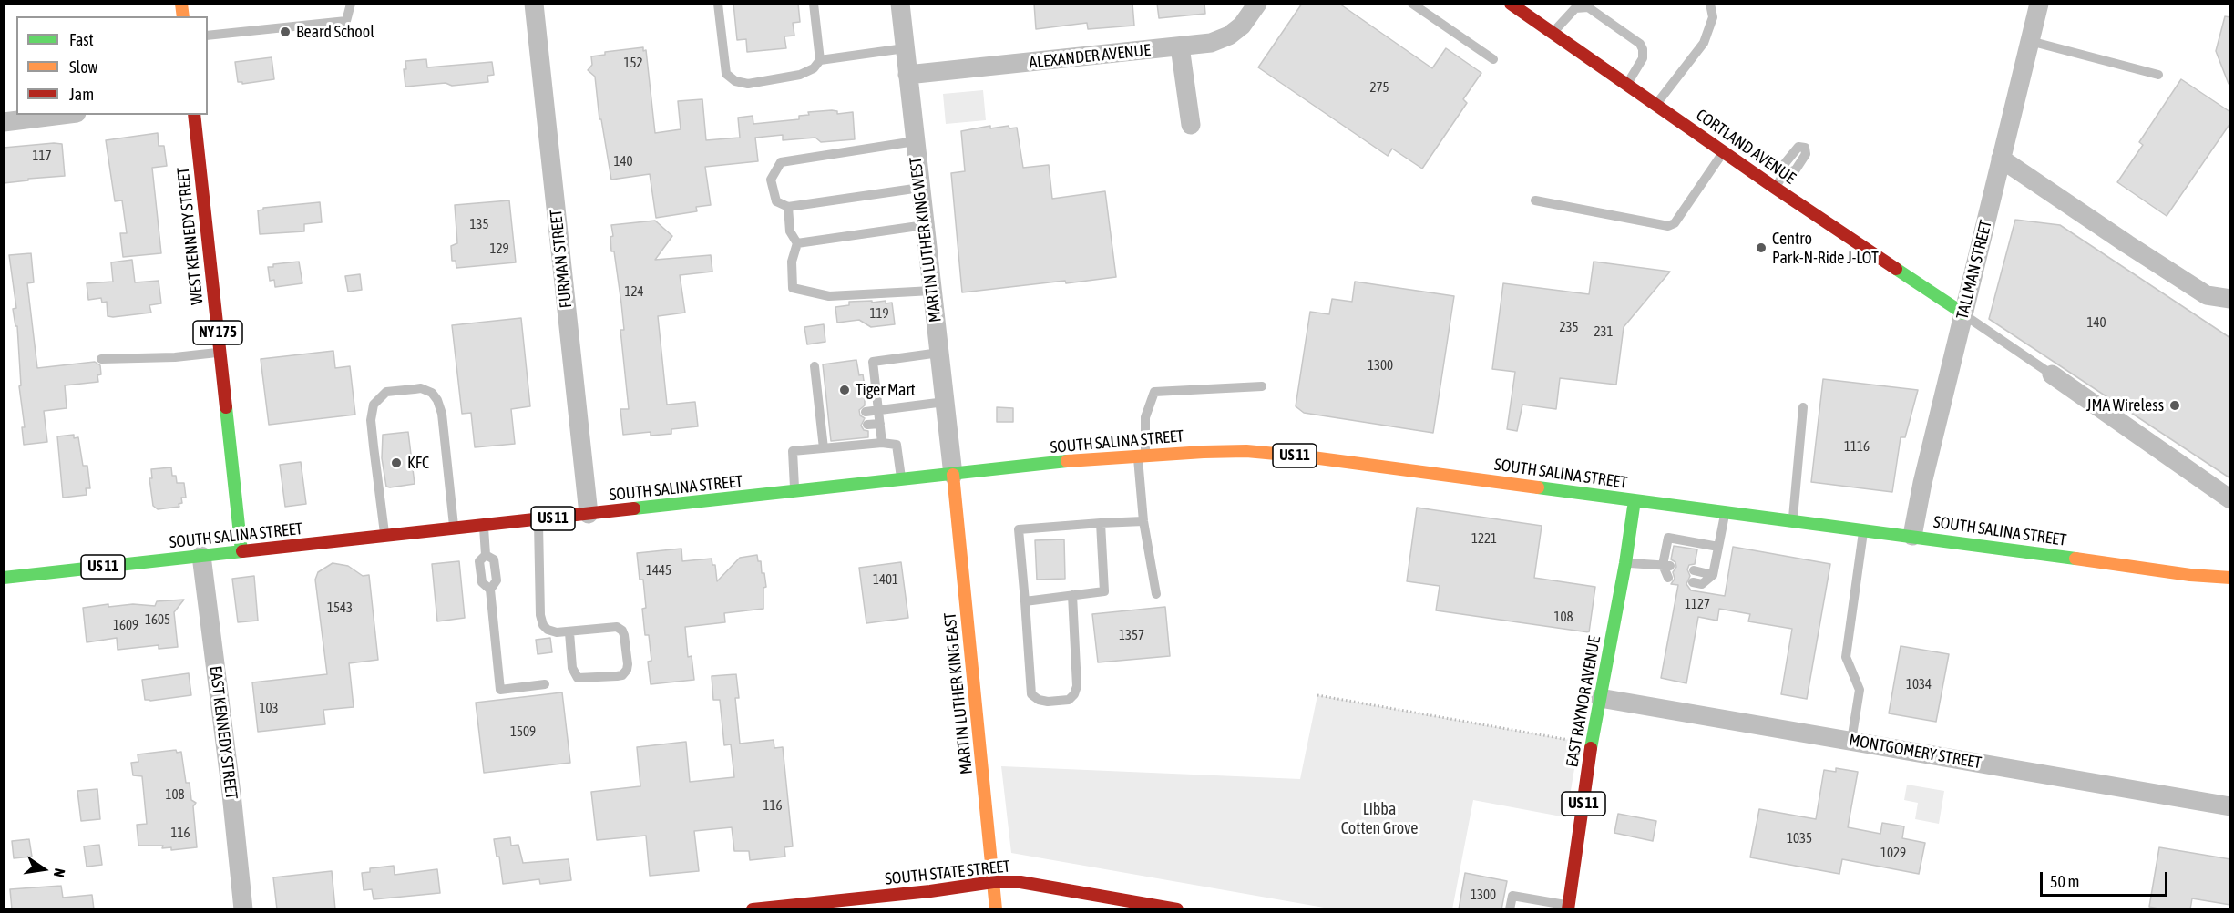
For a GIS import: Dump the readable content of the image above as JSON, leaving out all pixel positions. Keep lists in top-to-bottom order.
{
  "streets": {
    "main road": [
      "CORTLAND AVENUE",
      "WEST KENNEDY STREET",
      "NY 175",
      "SOUTH SALINA STREET",
      "US 11",
      "MARTIN LUTHER KING EAST",
      "EAST RAYNOR AVENUE",
      "SOUTH STATE STREET"
    ],
    "street": [
      "ALEXANDER AVENUE",
      "MARTIN LUTHER KING WEST",
      "FURMAN STREET",
      "TALLMAN STREET",
      "EAST KENNEDY STREET",
      "MONTGOMERY STREET"
    ]
  },
  "crossings": [
    ["ALEXANDER AVENUE", "MARTIN LUTHER KING WEST"],
    ["CORTLAND AVENUE", "TALLMAN STREET"],
    ["WEST KENNEDY STREET", "SOUTH SALINA STREET"],
    ["MARTIN LUTHER KING WEST", "SOUTH SALINA STREET"],
    ["MARTIN LUTHER KING WEST", "MARTIN LUTHER KING EAST"],
    ["FURMAN STREET", "SOUTH SALINA STREET"],
    ["TALLMAN STREET", "SOUTH SALINA STREET"],
    ["SOUTH SALINA STREET", "MARTIN LUTHER KING EAST"],
    ["SOUTH SALINA STREET", "EAST RAYNOR AVENUE"],
    ["SOUTH SALINA STREET", "EAST KENNEDY STREET"],
    ["MARTIN LUTHER KING EAST", "SOUTH STATE STREET"],
    ["EAST RAYNOR AVENUE", "MONTGOMERY STREET"]
  ],
  "parks": ["Libba Cotten Grove"],
  "places": [
    "Beard School",
    "Centro Park-N-Ride J-LOT",
    "Tiger Mart",
    "JMA Wireless",
    "KFC"
  ],
  "house_numbers": [
    "152",
    "275",
    "117",
    "140",
    "135",
    "129",
    "124",
    "119",
    "140",
    "235",
    "231",
    "1300",
    "1116",
    "1221",
    "1445",
    "1401",
    "1127",
    "1543",
    "108",
    "1605",
    "1609",
    "1357",
    "1034",
    "103",
    "1509",
    "108",
    "116",
    "116",
    "1035",
    "1029",
    "1300"
  ],
  "legend": ["Fast", "Slow", "Jam"],
  "scale_bar": "50 m",
  "north": "right"
}
